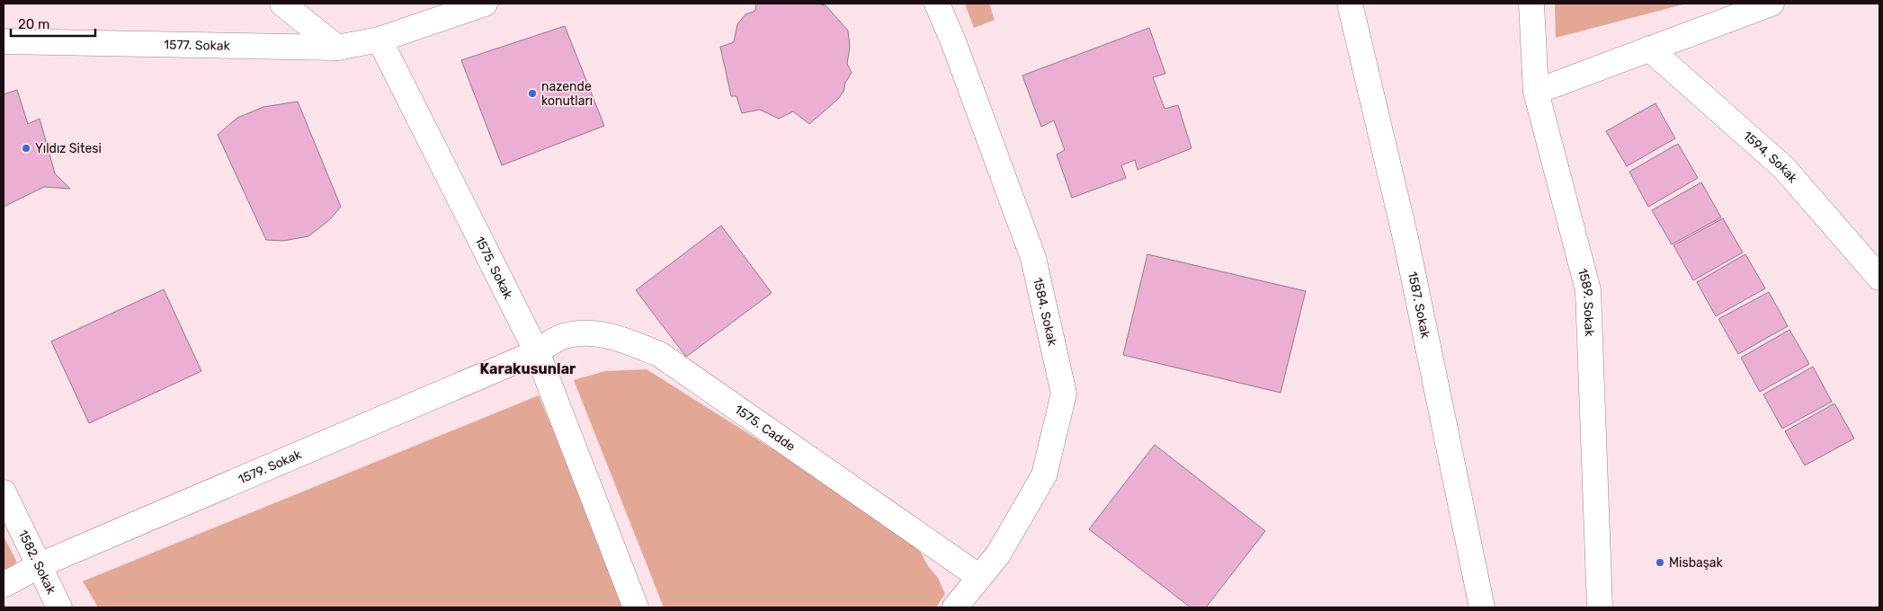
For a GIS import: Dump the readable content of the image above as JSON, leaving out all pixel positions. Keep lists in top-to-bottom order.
{
  "streets": {
    "street": [
      "1577. Sokak",
      "1594. Sokak",
      "1575. Sokak",
      "1589. Sokak",
      "1587. Sokak",
      "1584. Sokak",
      "1575. Cadde",
      "1579. Sokak",
      "1582. Sokak"
    ]
  },
  "crossings": [
    ["1575. Sokak", "1575. Cadde"],
    ["1575. Sokak", "1579. Sokak"],
    ["1584. Sokak", "1575. Cadde"],
    ["1575. Cadde", "1579. Sokak"],
    ["1579. Sokak", "1582. Sokak"]
  ],
  "districts": ["Karakusunlar"],
  "places": ["nazende konutları", "Yıldız Sitesi", "Misbaşak"],
  "scale_bar": "20 m"
}
